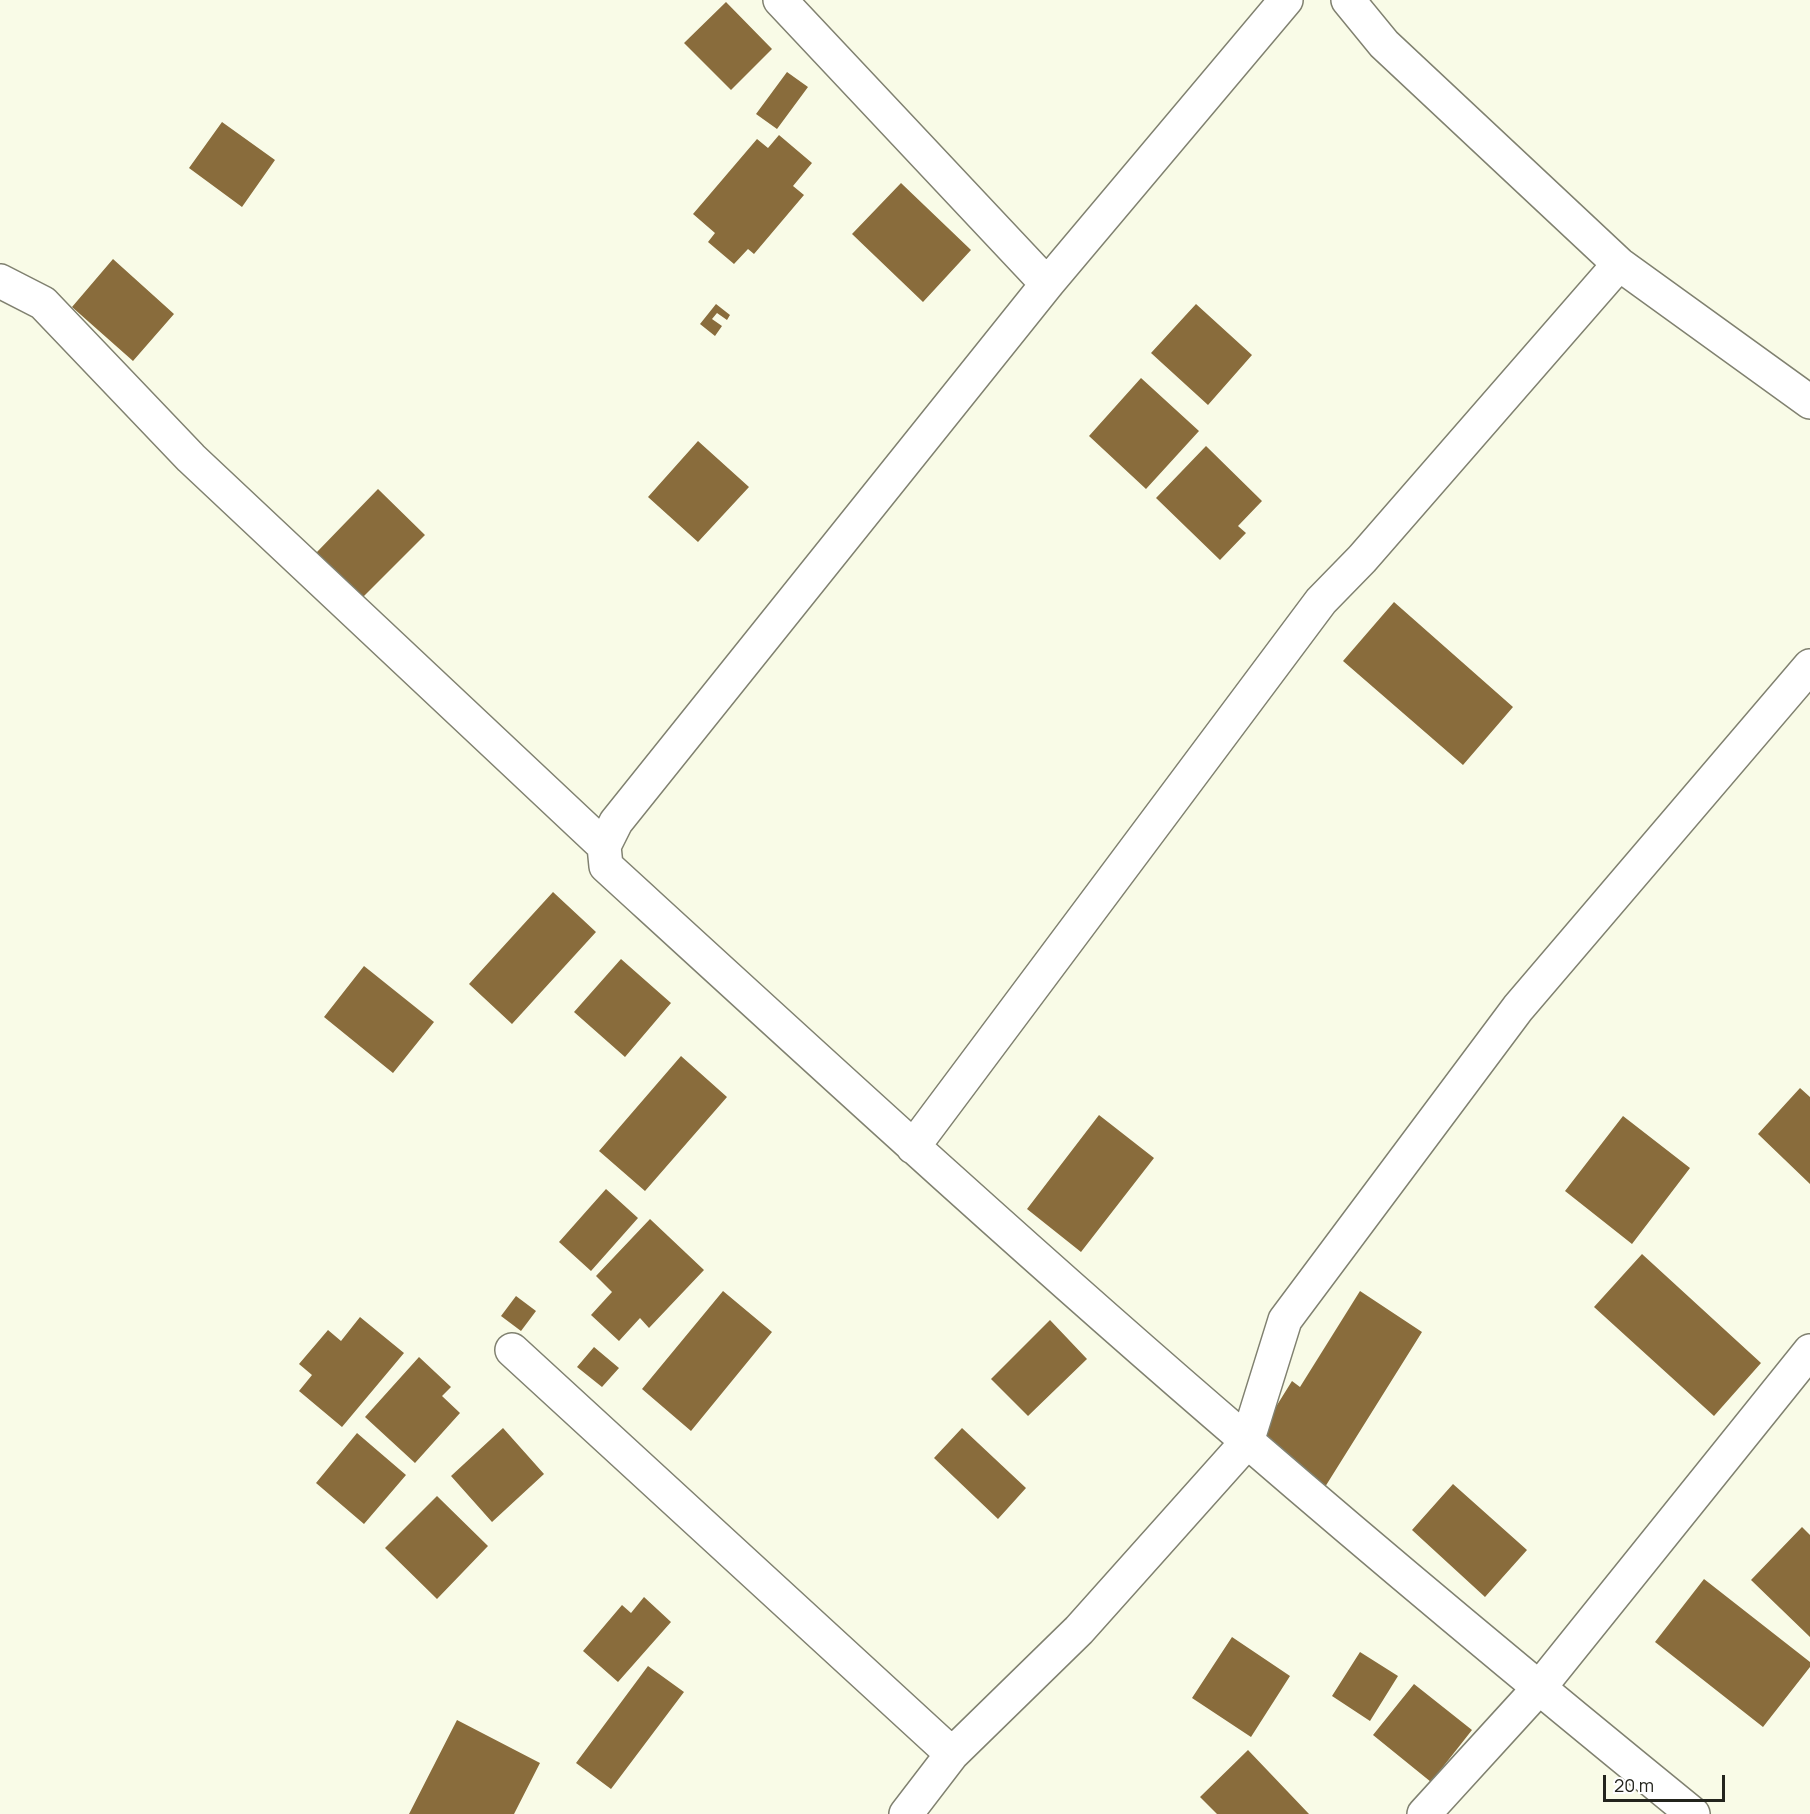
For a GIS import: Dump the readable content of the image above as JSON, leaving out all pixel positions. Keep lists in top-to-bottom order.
{
  "scale_bar": "20 m"
}
